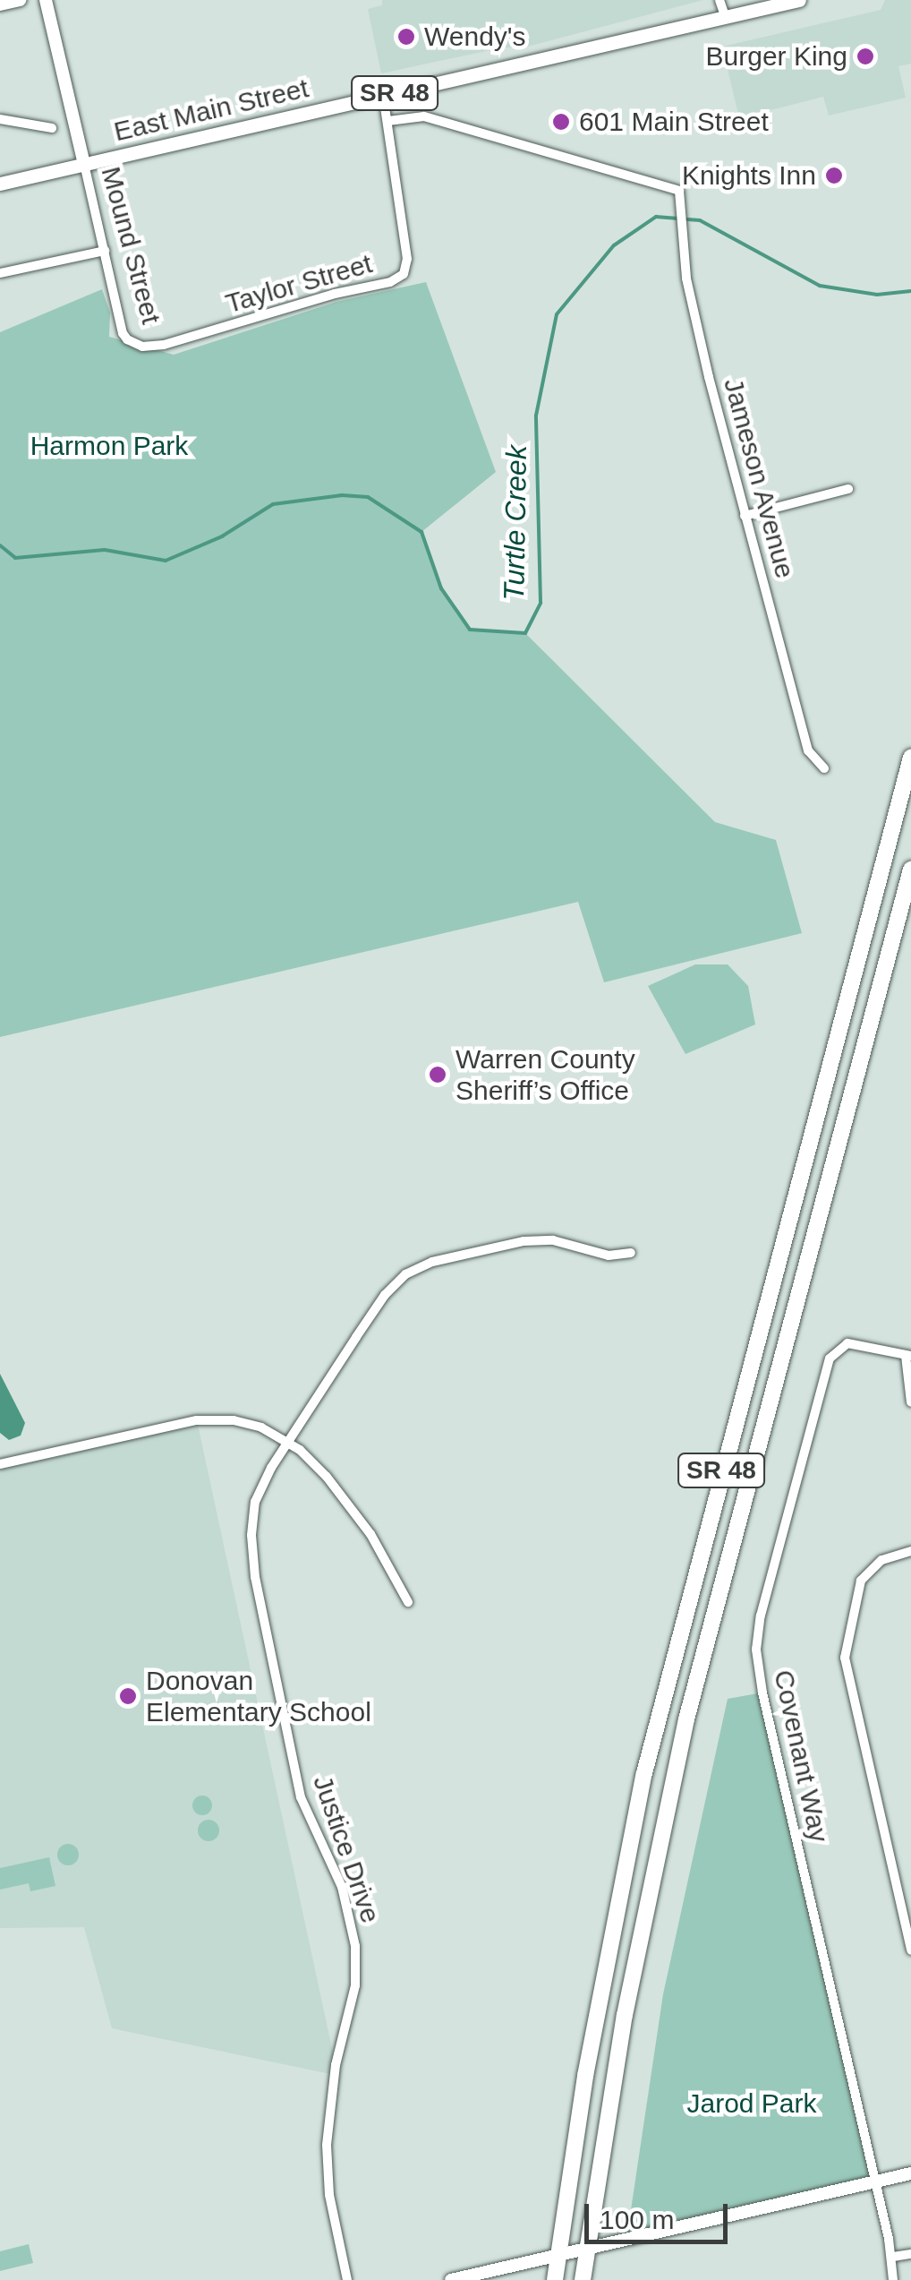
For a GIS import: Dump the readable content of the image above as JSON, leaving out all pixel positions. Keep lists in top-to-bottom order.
{
  "streets": {
    "highway": ["SR 48"],
    "main road": ["East Main Street"],
    "street": [
      "Mound Street",
      "Taylor Street",
      "Jameson Avenue",
      "Covenant Way",
      "Justice Drive"
    ]
  },
  "crossings": [
    ["East Main Street", "Mound Street"],
    ["East Main Street", "Taylor Street"],
    ["Mound Street", "Taylor Street"],
    ["Taylor Street", "Jameson Avenue"]
  ],
  "water": ["Turtle Creek"],
  "parks": ["Harmon Park", "Jarod Park"],
  "places": [
    "Wendy's",
    "Burger King",
    "601 Main Street",
    "Knights Inn",
    "Warren County Sheriff’s Office",
    "Donovan Elementary School"
  ],
  "scale_bar": "100 m"
}
